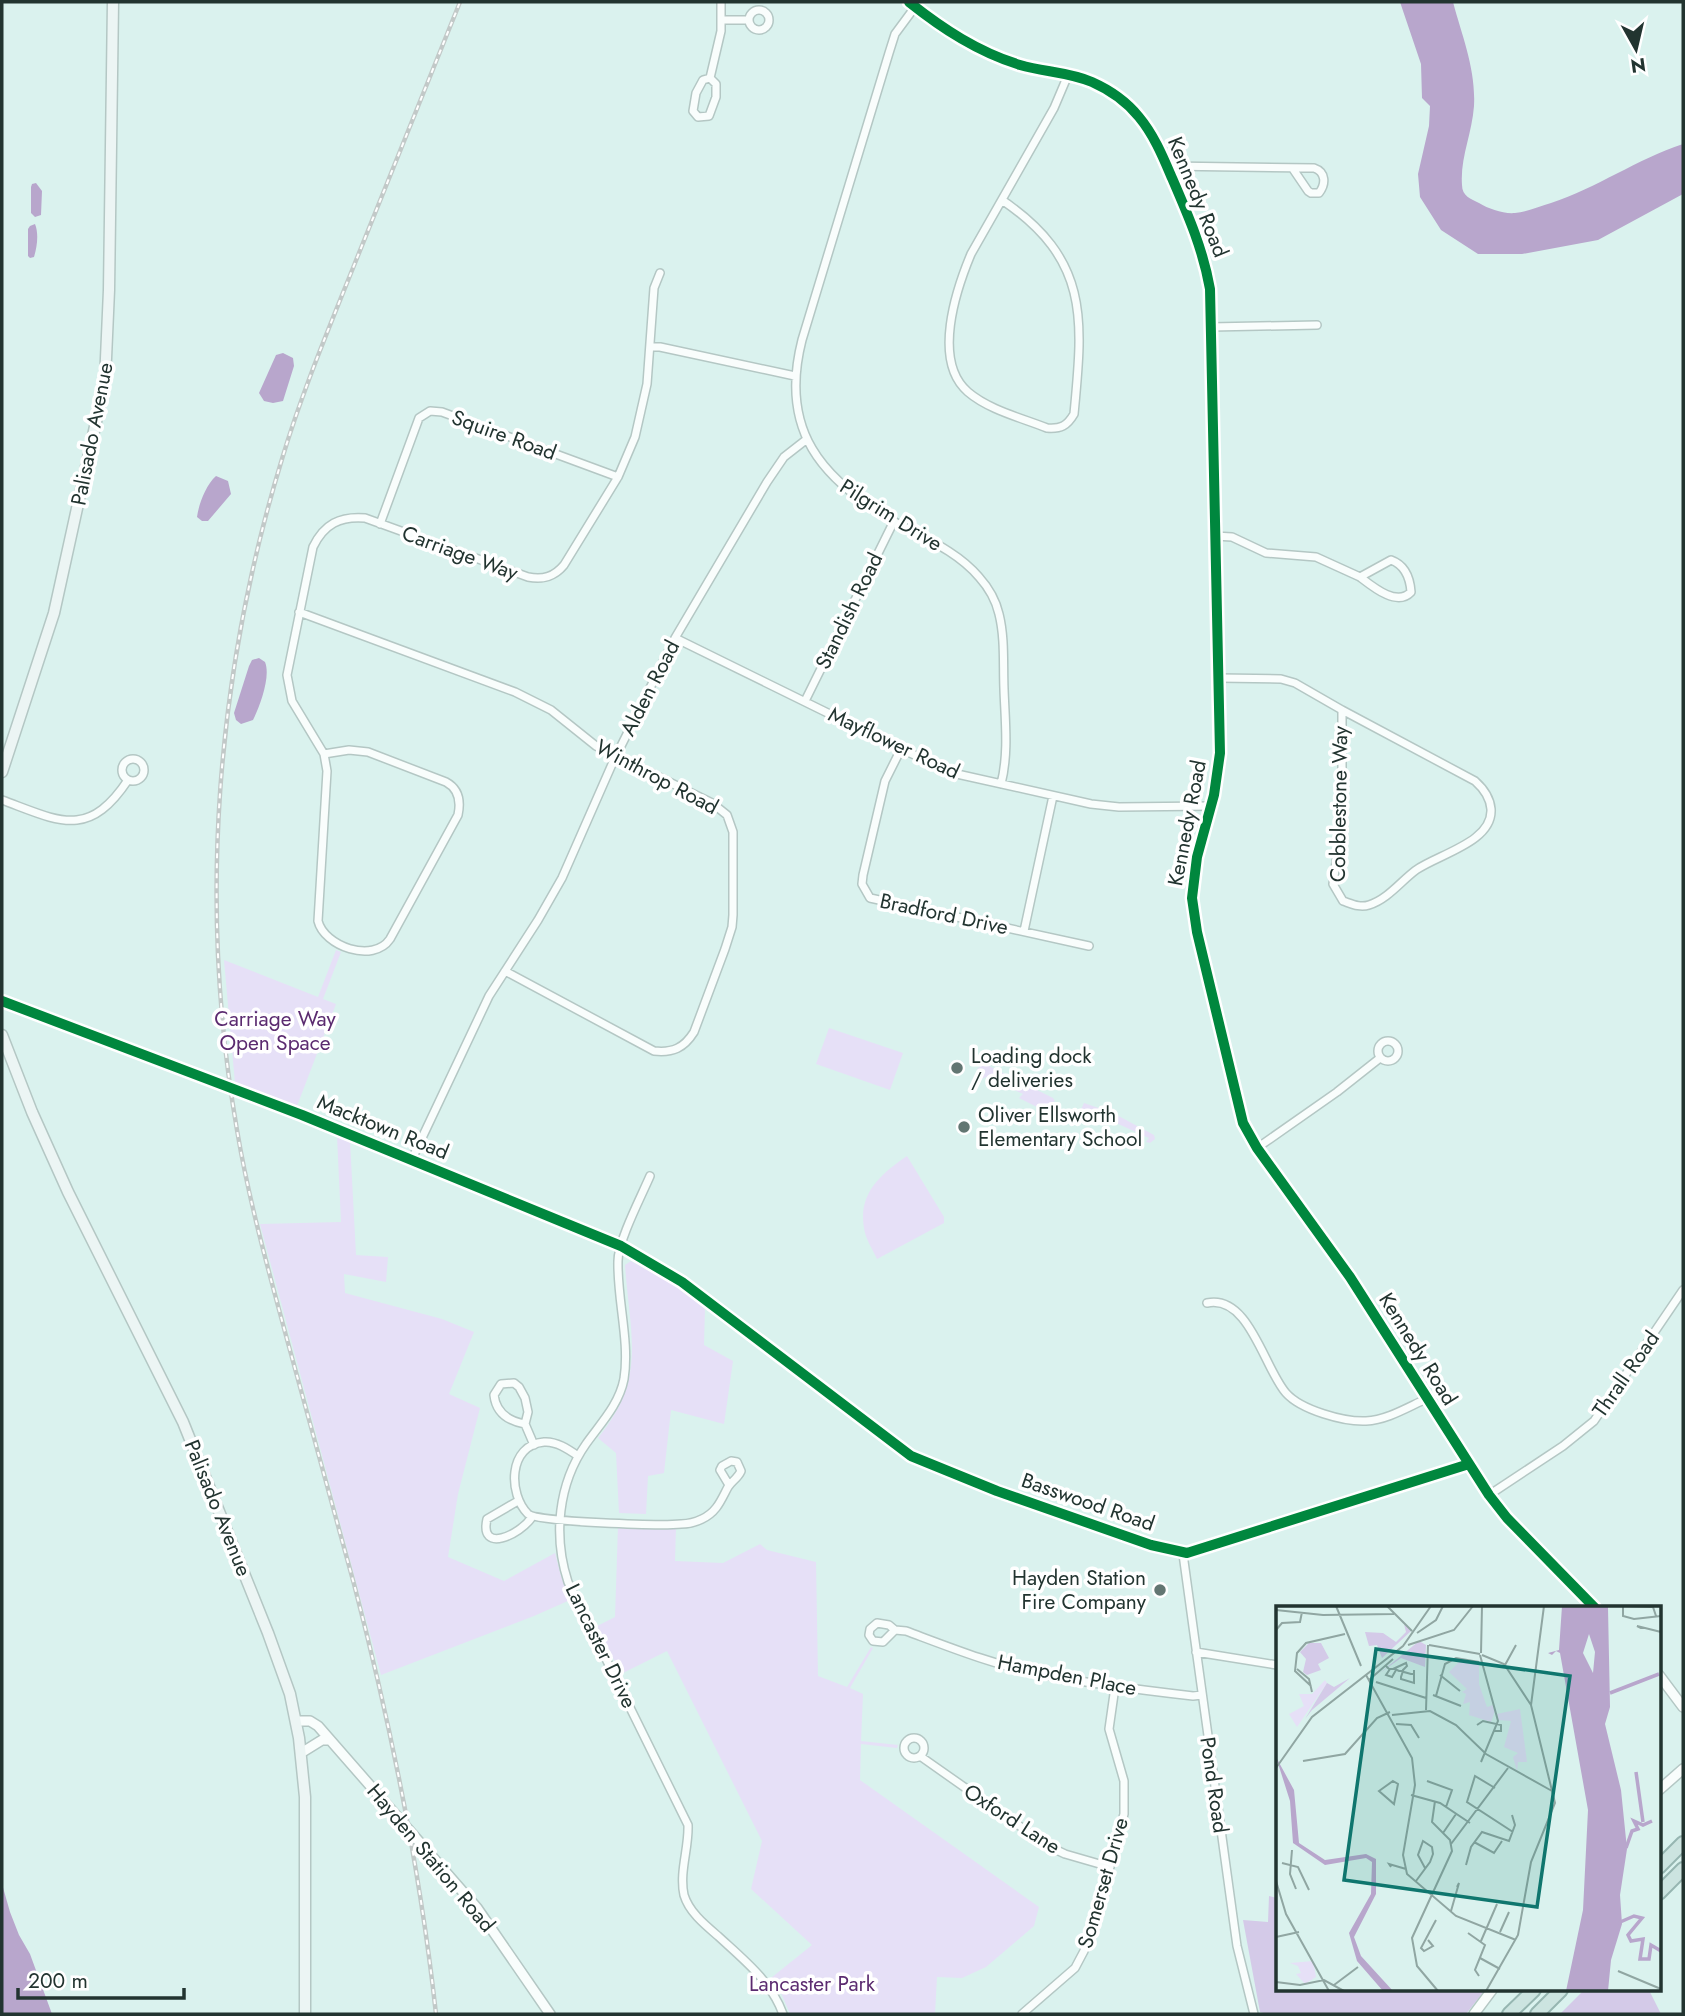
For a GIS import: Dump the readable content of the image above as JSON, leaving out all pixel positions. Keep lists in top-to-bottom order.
{
  "streets": {
    "main road": ["Palisado Avenue"],
    "street": [
      "Kennedy Road",
      "Squire Road",
      "Pilgrim Drive",
      "Carriage Way",
      "Standish Road",
      "Alden Road",
      "Mayflower Road",
      "Winthrop Road",
      "Cobblestone Way",
      "Bradford Drive",
      "Macktown Road",
      "Thrall Road",
      "Basswood Road",
      "Lancaster Drive",
      "Hampden Place",
      "Pond Road",
      "Oxford Lane",
      "Hayden Station Road",
      "Somerset Drive"
    ]
  },
  "crossings": [
    ["Kennedy Road", "Pilgrim Drive"],
    ["Kennedy Road", "Mayflower Road"],
    ["Kennedy Road", "Cobblestone Way"],
    ["Kennedy Road", "Thrall Road"],
    ["Palisado Avenue", "Hayden Station Road"],
    ["Squire Road", "Carriage Way"],
    ["Pilgrim Drive", "Standish Road"],
    ["Pilgrim Drive", "Alden Road"],
    ["Pilgrim Drive", "Mayflower Road"],
    ["Carriage Way", "Winthrop Road"],
    ["Standish Road", "Mayflower Road"],
    ["Alden Road", "Mayflower Road"],
    ["Alden Road", "Winthrop Road"],
    ["Alden Road", "Macktown Road"],
    ["Mayflower Road", "Bradford Drive"],
    ["Macktown Road", "Basswood Road"],
    ["Macktown Road", "Lancaster Drive"],
    ["Basswood Road", "Pond Road"],
    ["Hampden Place", "Pond Road"],
    ["Hampden Place", "Somerset Drive"],
    ["Oxford Lane", "Somerset Drive"]
  ],
  "parks": ["Carriage Way Open Space", "Lancaster Park"],
  "places": ["Loading dock / deliveries", "Oliver Ellsworth Elementary School", "Hayden Station Fire Company"],
  "scale_bar": "200 m",
  "north": "bottom"
}
